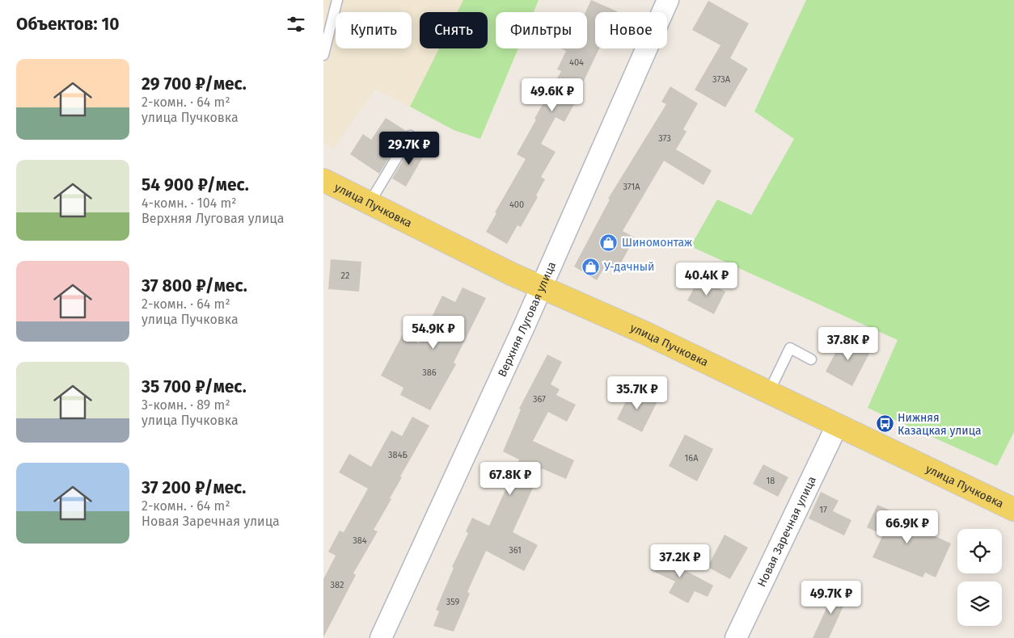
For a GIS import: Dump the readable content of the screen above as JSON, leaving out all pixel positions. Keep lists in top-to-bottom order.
{
  "streets": {
    "main road": ["улица Пучковка"],
    "street": ["Верхняя Луговая улица", "Новая Заречная улица"]
  },
  "crossings": [
    ["улица Пучковка", "Верхняя Луговая улица"],
    ["улица Пучковка", "Новая Заречная улица"]
  ],
  "places": {
    "shop": ["Шиномонтаж", "У-дачный"],
    "bus stop": ["Нижняя Казацкая улица"]
  },
  "house_numbers": [
    "404",
    "373А",
    "373",
    "371А",
    "400",
    "22",
    "386",
    "367",
    "384Б",
    "16А",
    "18",
    "17",
    "384",
    "361",
    "382",
    "359"
  ],
  "page": {
    "heading": "Объектов: 10",
    "chip": [
      "Купить",
      "Снять",
      "Фильтры",
      "Новое"
    ],
    "list": [
      {
        "name": "29 700 ₽/мес.",
        "note": "2-комн. · 64 m² · улица Пучковка"
      },
      {
        "name": "54 900 ₽/мес.",
        "note": "4-комн. · 104 m² · Верхняя Луговая улица"
      },
      {
        "name": "37 800 ₽/мес.",
        "note": "2-комн. · 64 m² · улица Пучковка"
      },
      {
        "name": "35 700 ₽/мес.",
        "note": "3-комн. · 89 m² · улица Пучковка"
      },
      {
        "name": "37 200 ₽/мес.",
        "note": "2-комн. · 64 m² · Новая Заречная улица"
      }
    ],
    "price": [
      "49.6K ₽",
      "29.7K ₽",
      "40.4K ₽",
      "54.9K ₽",
      "37.8K ₽",
      "35.7K ₽",
      "67.8K ₽",
      "66.9K ₽",
      "37.2K ₽",
      "49.7K ₽"
    ]
  }
}
